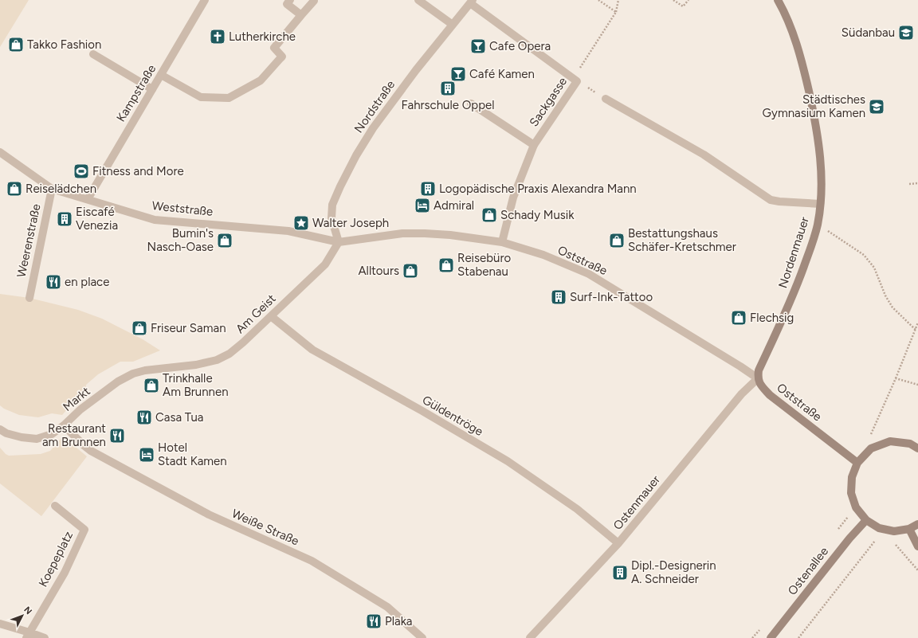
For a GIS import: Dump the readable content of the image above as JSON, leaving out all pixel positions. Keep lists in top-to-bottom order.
{
  "streets": {
    "street": [
      "Kampstraße",
      "Sackgasse",
      "Nordstraße",
      "Weststraße",
      "Weerenstraße",
      "Nordenmauer",
      "Oststraße",
      "Am Geist",
      "Markt",
      "Güldentröge",
      "Ostenmauer",
      "Weiße Straße",
      "Koepeplatz",
      "Ostenallee"
    ]
  },
  "crossings": [
    ["Kampstraße", "Weststraße"],
    ["Sackgasse", "Nordstraße"],
    ["Sackgasse", "Oststraße"],
    ["Nordstraße", "Weststraße"],
    ["Nordstraße", "Oststraße"],
    ["Nordstraße", "Am Geist"],
    ["Weststraße", "Weerenstraße"],
    ["Weststraße", "Oststraße"],
    ["Weststraße", "Am Geist"],
    ["Nordenmauer", "Oststraße"],
    ["Nordenmauer", "Ostenmauer"],
    ["Oststraße", "Am Geist"],
    ["Oststraße", "Ostenmauer"],
    ["Am Geist", "Markt"],
    ["Am Geist", "Güldentröge"],
    ["Markt", "Weiße Straße"],
    ["Güldentröge", "Ostenmauer"]
  ],
  "places": {
    "school or university": ["Südanbau", "Städtisches Gymnasium Kamen"],
    "church": ["Lutherkirche"],
    "shop": [
      "Takko Fashion",
      "Reiselädchen",
      "Schady Musik",
      "Bumin's Nasch-Oase",
      "Bestattungshaus Schäfer-Kretschmer",
      "Reisebüro Stabenau",
      "Alltours",
      "Flechsig",
      "Friseur Saman",
      "Trinkhalle Am Brunnen"
    ],
    "bar": ["Cafe Opera", "Café Kamen"],
    "building": [
      "Fahrschule Oppel",
      "Logopädische Praxis Alexandra Mann",
      "Eiscafé Venezia",
      "Surf-Ink-Tattoo",
      "Dipl.-Designerin A. Schneider"
    ],
    "sports": ["Fitness and More"],
    "hotel": ["Admiral", "Hotel Stadt Kamen"],
    "place": ["Walter Joseph"],
    "restaurant": [
      "en place",
      "Casa Tua",
      "Restaurant am Brunnen",
      "Plaka"
    ]
  },
  "north": "top right"
}
